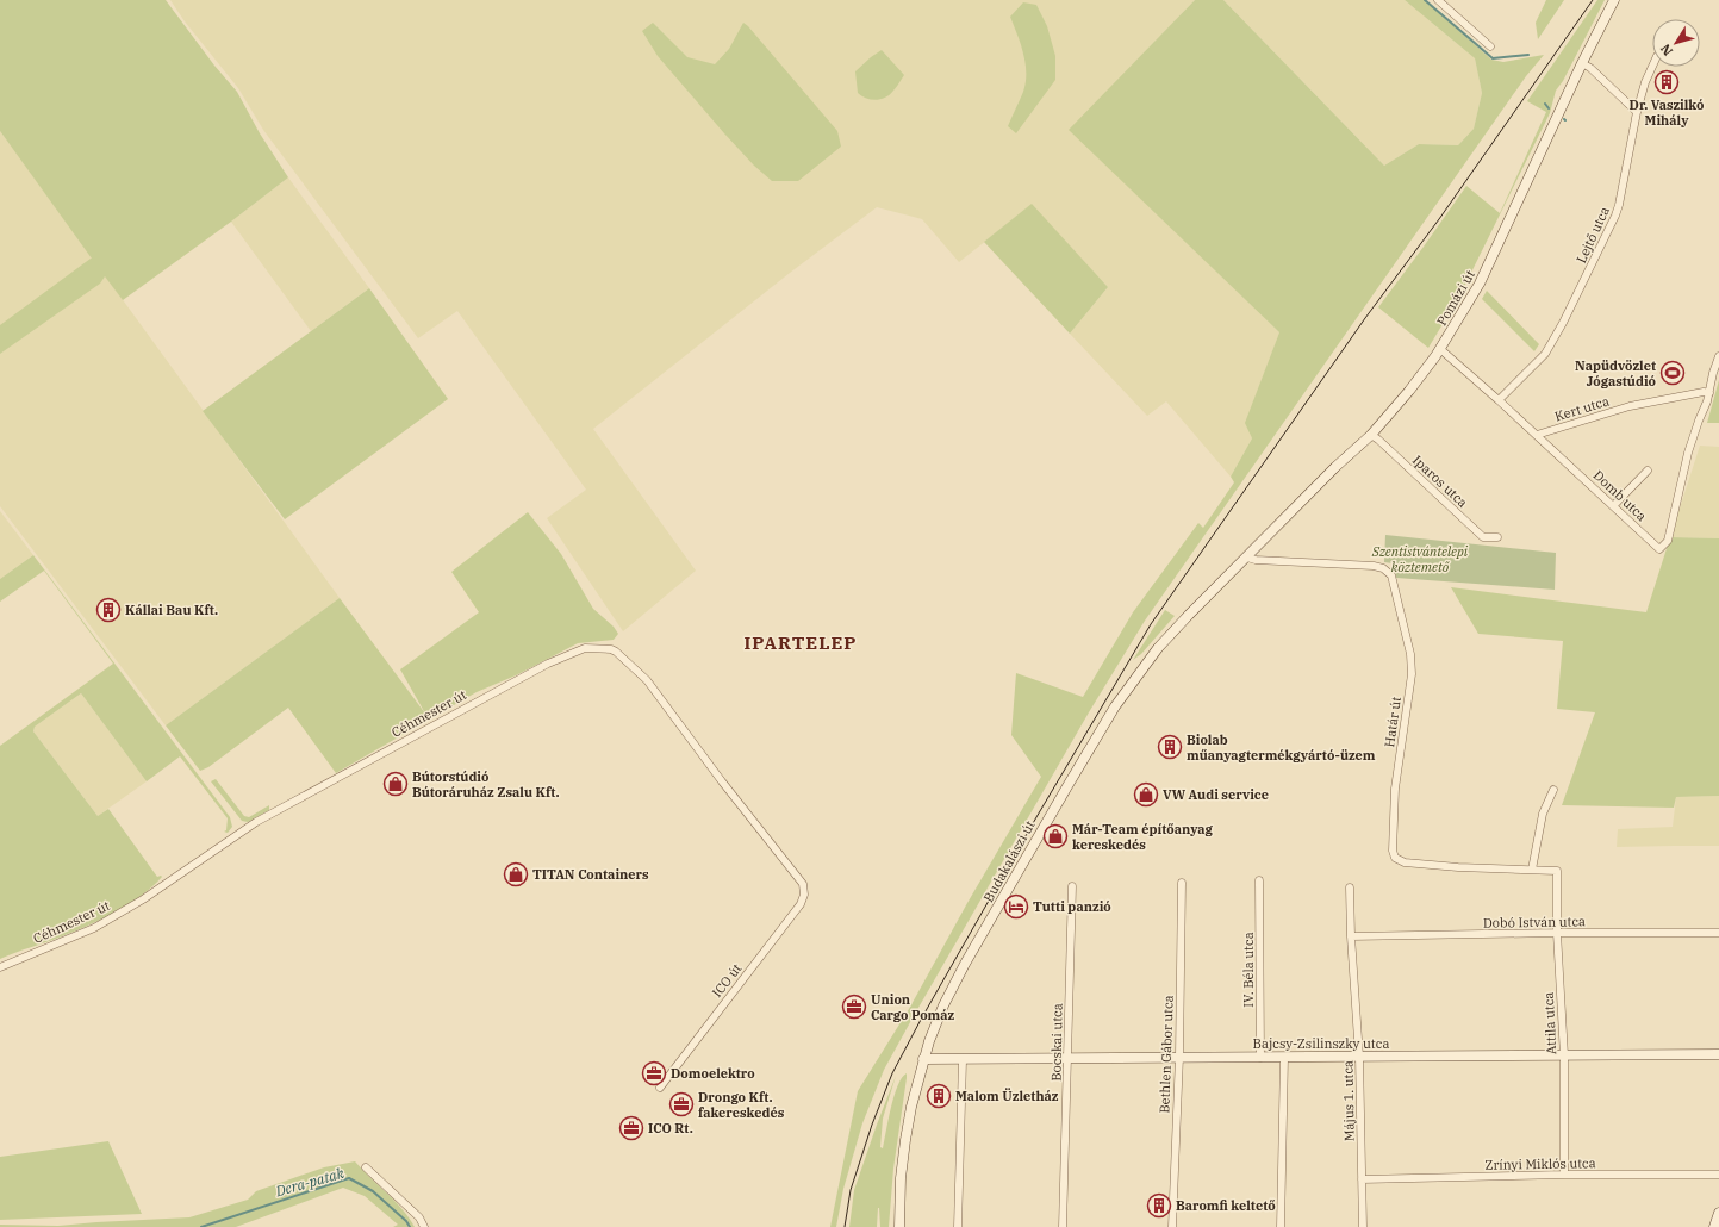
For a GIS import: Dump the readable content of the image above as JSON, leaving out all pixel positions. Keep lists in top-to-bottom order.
{
  "streets": {
    "main road": ["Pomázi út", "Budakalászi út", "Bajcsy-Zsilinszky utca"],
    "street": [
      "Lejtő utca",
      "Kert utca",
      "Iparos utca",
      "Domb utca",
      "Céhmester út",
      "Határ út",
      "Dobó István utca",
      "IV. Béla utca",
      "ICO út",
      "Attila utca",
      "Bocskai utca",
      "Bethlen Gábor utca",
      "Május 1. utca",
      "Zrínyi Miklós utca"
    ]
  },
  "crossings": [
    ["Lejtő utca", "Domb utca"],
    ["Pomázi út", "Iparos utca"],
    ["Pomázi út", "Domb utca"],
    ["Pomázi út", "Határ út"],
    ["Pomázi út", "Budakalászi út"],
    ["Kert utca", "Domb utca"],
    ["Céhmester út", "ICO út"],
    ["Határ út", "Budakalászi út"],
    ["Határ út", "Attila utca"],
    ["Budakalászi út", "Bajcsy-Zsilinszky utca"],
    ["Dobó István utca", "Attila utca"],
    ["Dobó István utca", "Május 1. utca"],
    ["IV. Béla utca", "Bajcsy-Zsilinszky utca"],
    ["Attila utca", "Bajcsy-Zsilinszky utca"],
    ["Attila utca", "Zrínyi Miklós utca"],
    ["Bocskai utca", "Bajcsy-Zsilinszky utca"],
    ["Bajcsy-Zsilinszky utca", "Bethlen Gábor utca"],
    ["Bajcsy-Zsilinszky utca", "Május 1. utca"],
    ["Május 1. utca", "Zrínyi Miklós utca"]
  ],
  "districts": ["IPARTELEP"],
  "water": ["Dera-patak"],
  "parks": ["Szentistvántelepi köztemető"],
  "places": {
    "building": [
      "Dr. Vaszilkó Mihály",
      "Kállai Bau Kft.",
      "Biolab műanyagtermékgyártó-üzem",
      "Malom Üzletház",
      "Baromfi keltető"
    ],
    "sports": ["Napüdvözlet Jógastúdió"],
    "shop": [
      "Bútorstúdió Bútoráruház Zsalu Kft.",
      "VW Audi service",
      "Már-Team építőanyag kereskedés",
      "TITAN Containers"
    ],
    "hotel": ["Tutti panzió"],
    "office": [
      "Union Cargo Pomáz",
      "Domoelektro",
      "Drongo Kft. fakereskedés",
      "ICO Rt."
    ]
  },
  "north": "bottom left"
}
